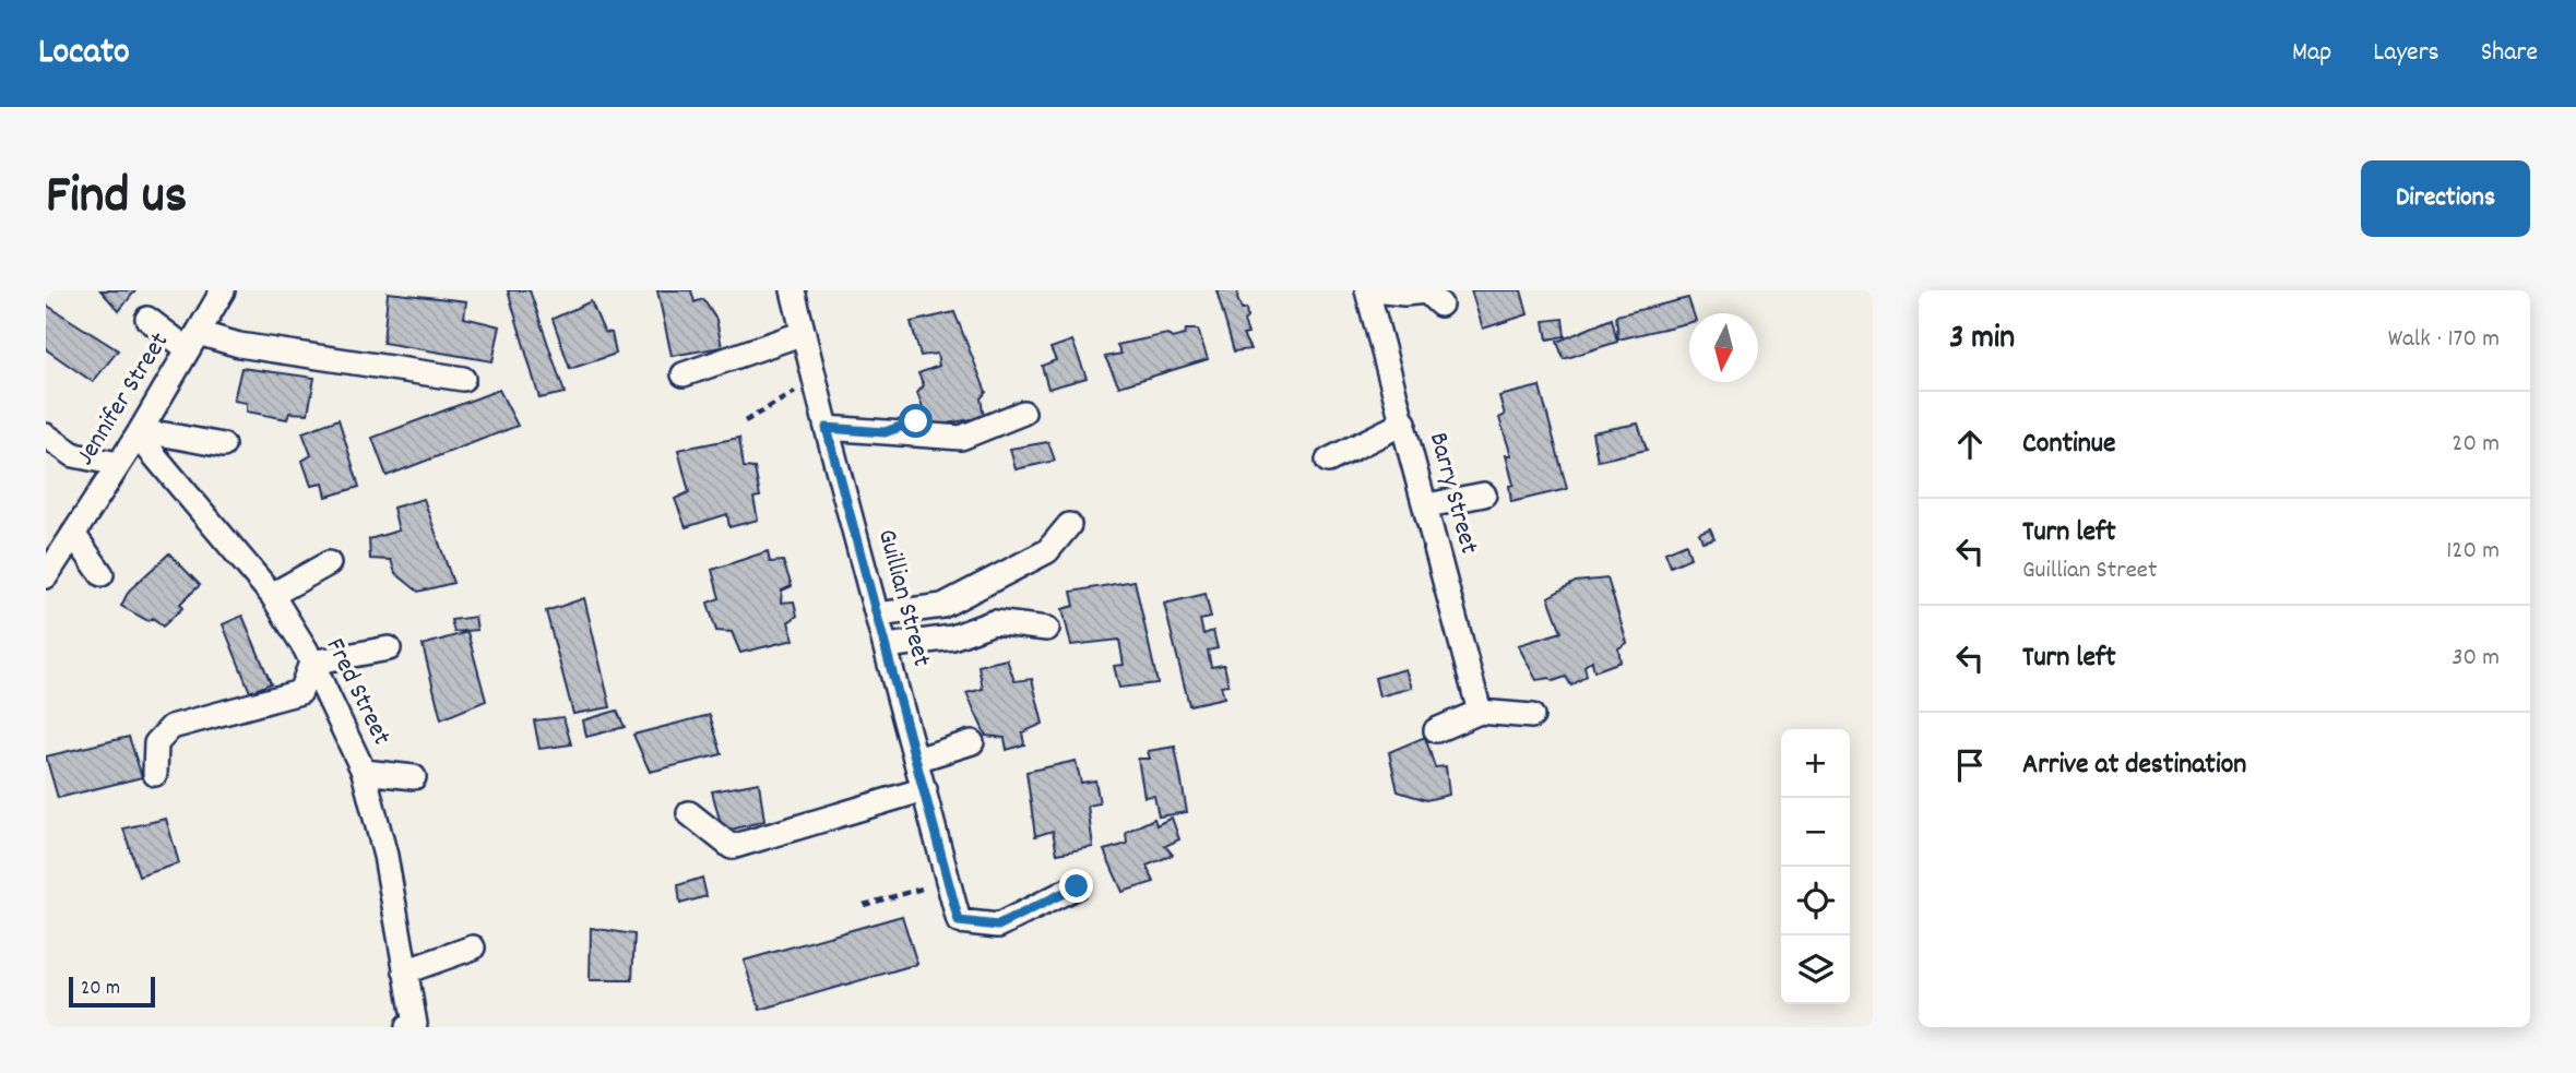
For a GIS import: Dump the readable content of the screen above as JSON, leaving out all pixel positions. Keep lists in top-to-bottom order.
{
  "streets": {
    "street": [
      "Jennifer Street",
      "Barry Street",
      "Guillian Street",
      "Fred Street"
    ]
  },
  "crossings": [
    ["Jennifer Street", "Fred Street"]
  ],
  "scale_bar": "20 m",
  "north": "bottom",
  "page": {
    "header": "Locato",
    "nav": ["Map", "Layers", "Share"],
    "title": "Find us",
    "buttons": "Directions",
    "heading": ["3 min", "Walk · 170 m"],
    "list": [
      ["Continue", "20 m"],
      ["Turn left", "Guillian Street", "120 m"],
      ["Turn left", "30 m"],
      "Arrive at destination"
    ],
    "map_buttons": ["+", "−"],
    "scale": "20 m"
  }
}
